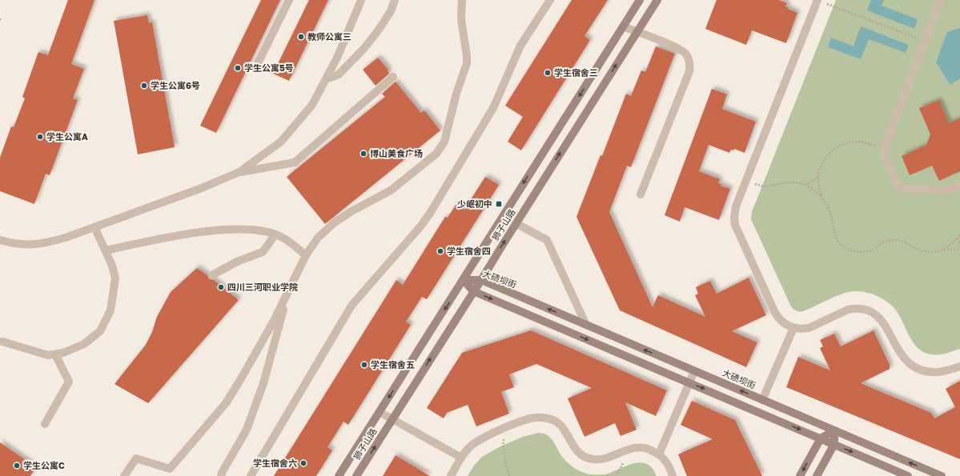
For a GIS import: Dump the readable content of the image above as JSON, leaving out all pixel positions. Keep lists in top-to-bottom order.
{
  "streets": {
    "street": ["狮子山路", "大碛坝街"]
  },
  "crossings": [
    ["狮子山路", "大碛坝街"]
  ],
  "places": {
    "other": [
      "教师公寓三",
      "学生公寓5号",
      "学生宿舍三",
      "学生公寓6号",
      "学生公寓A",
      "博山美食广场",
      "学生宿舍四",
      "四川三河职业学院",
      "学生宿舍五",
      "学生宿舍六",
      "学生公寓C"
    ],
    "transit": ["少岷初中"]
  }
}
